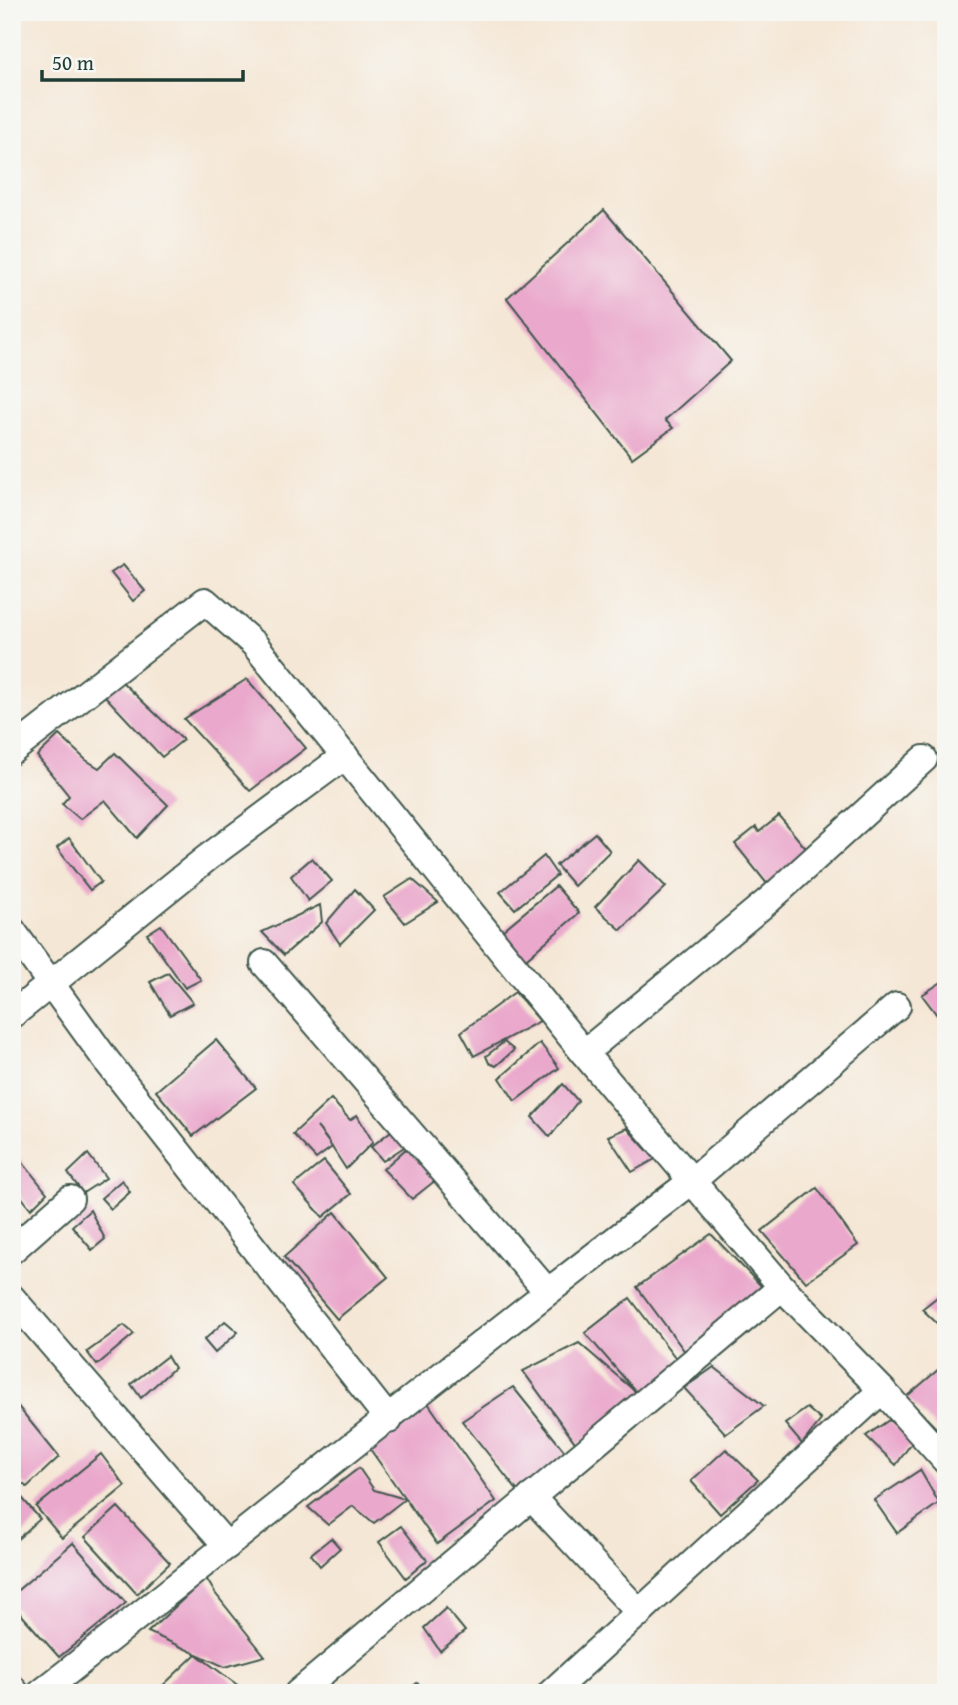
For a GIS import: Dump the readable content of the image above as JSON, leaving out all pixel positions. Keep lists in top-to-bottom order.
{
  "scale_bar": "50 m"
}
